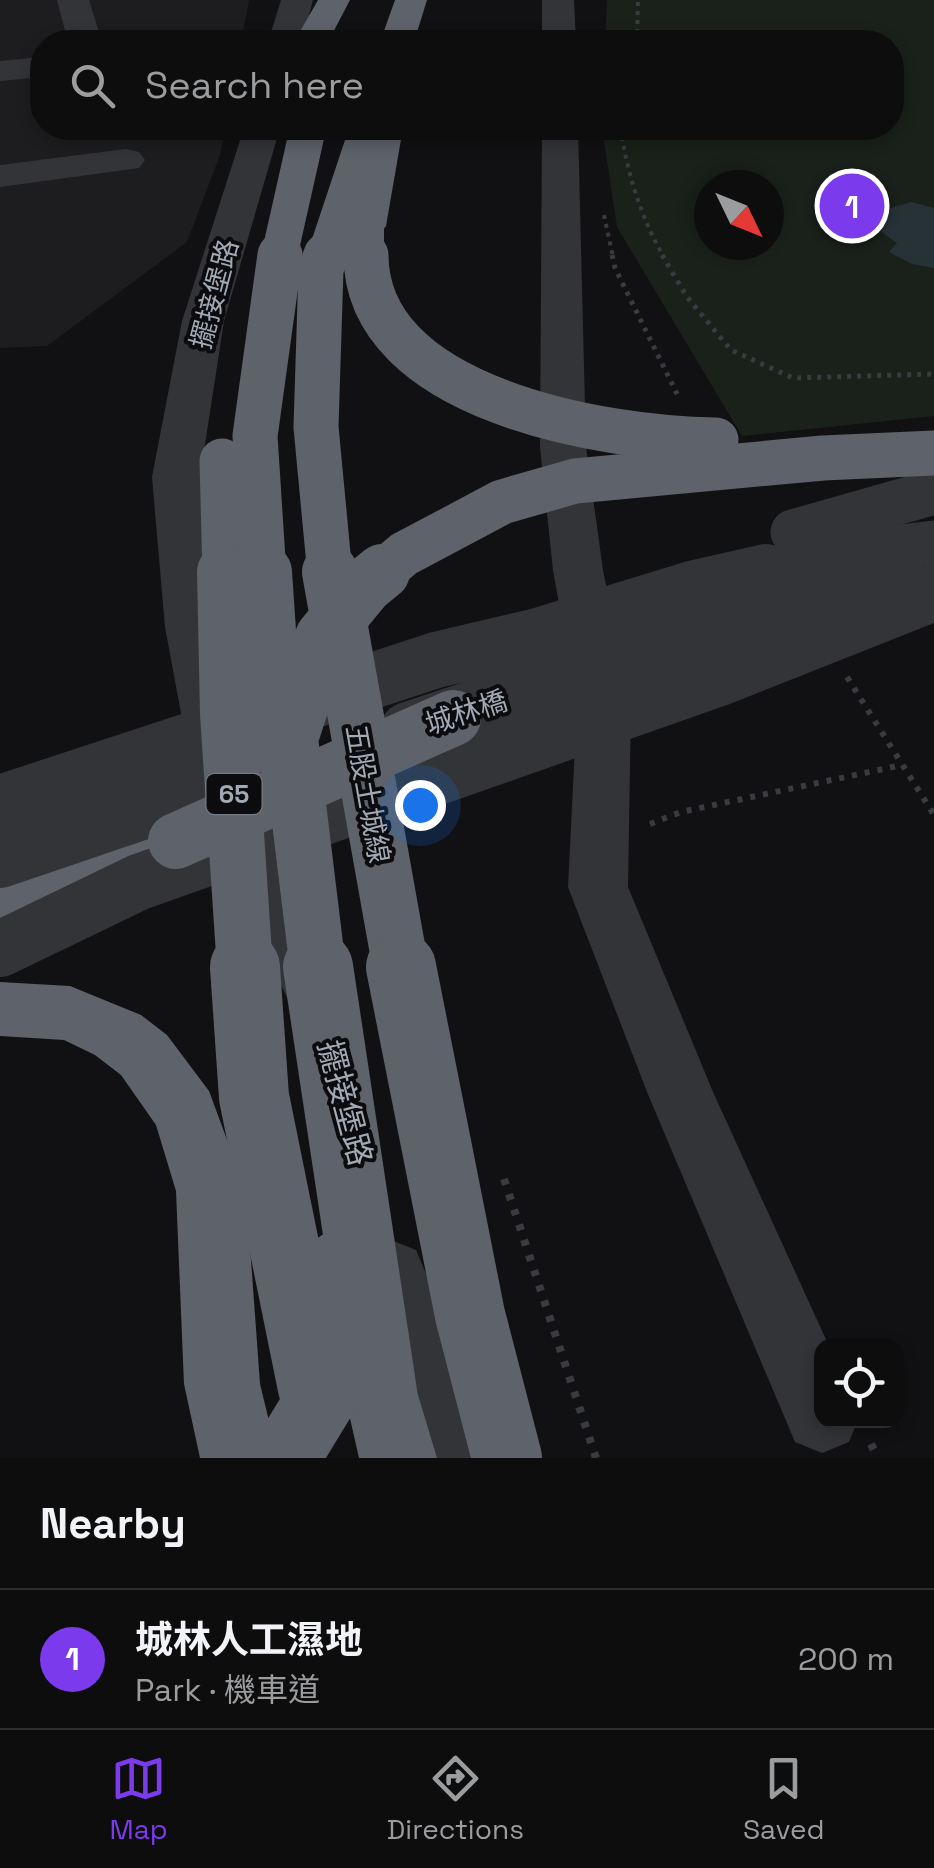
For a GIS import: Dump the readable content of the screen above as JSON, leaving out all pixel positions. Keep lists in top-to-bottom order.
{
  "streets": {
    "highway": ["65", "五股土城線"],
    "street": ["擺接堡路", "城林橋"]
  },
  "north": "bottom right",
  "page": {
    "search": "Search here",
    "pins": "1",
    "heading": "Nearby",
    "list": [
      {
        "mark": "1",
        "name": "城林人工濕地",
        "note": "Park · 機車道",
        "value": "200 m"
      }
    ],
    "nav": ["Map", "Directions", "Saved"]
  }
}
